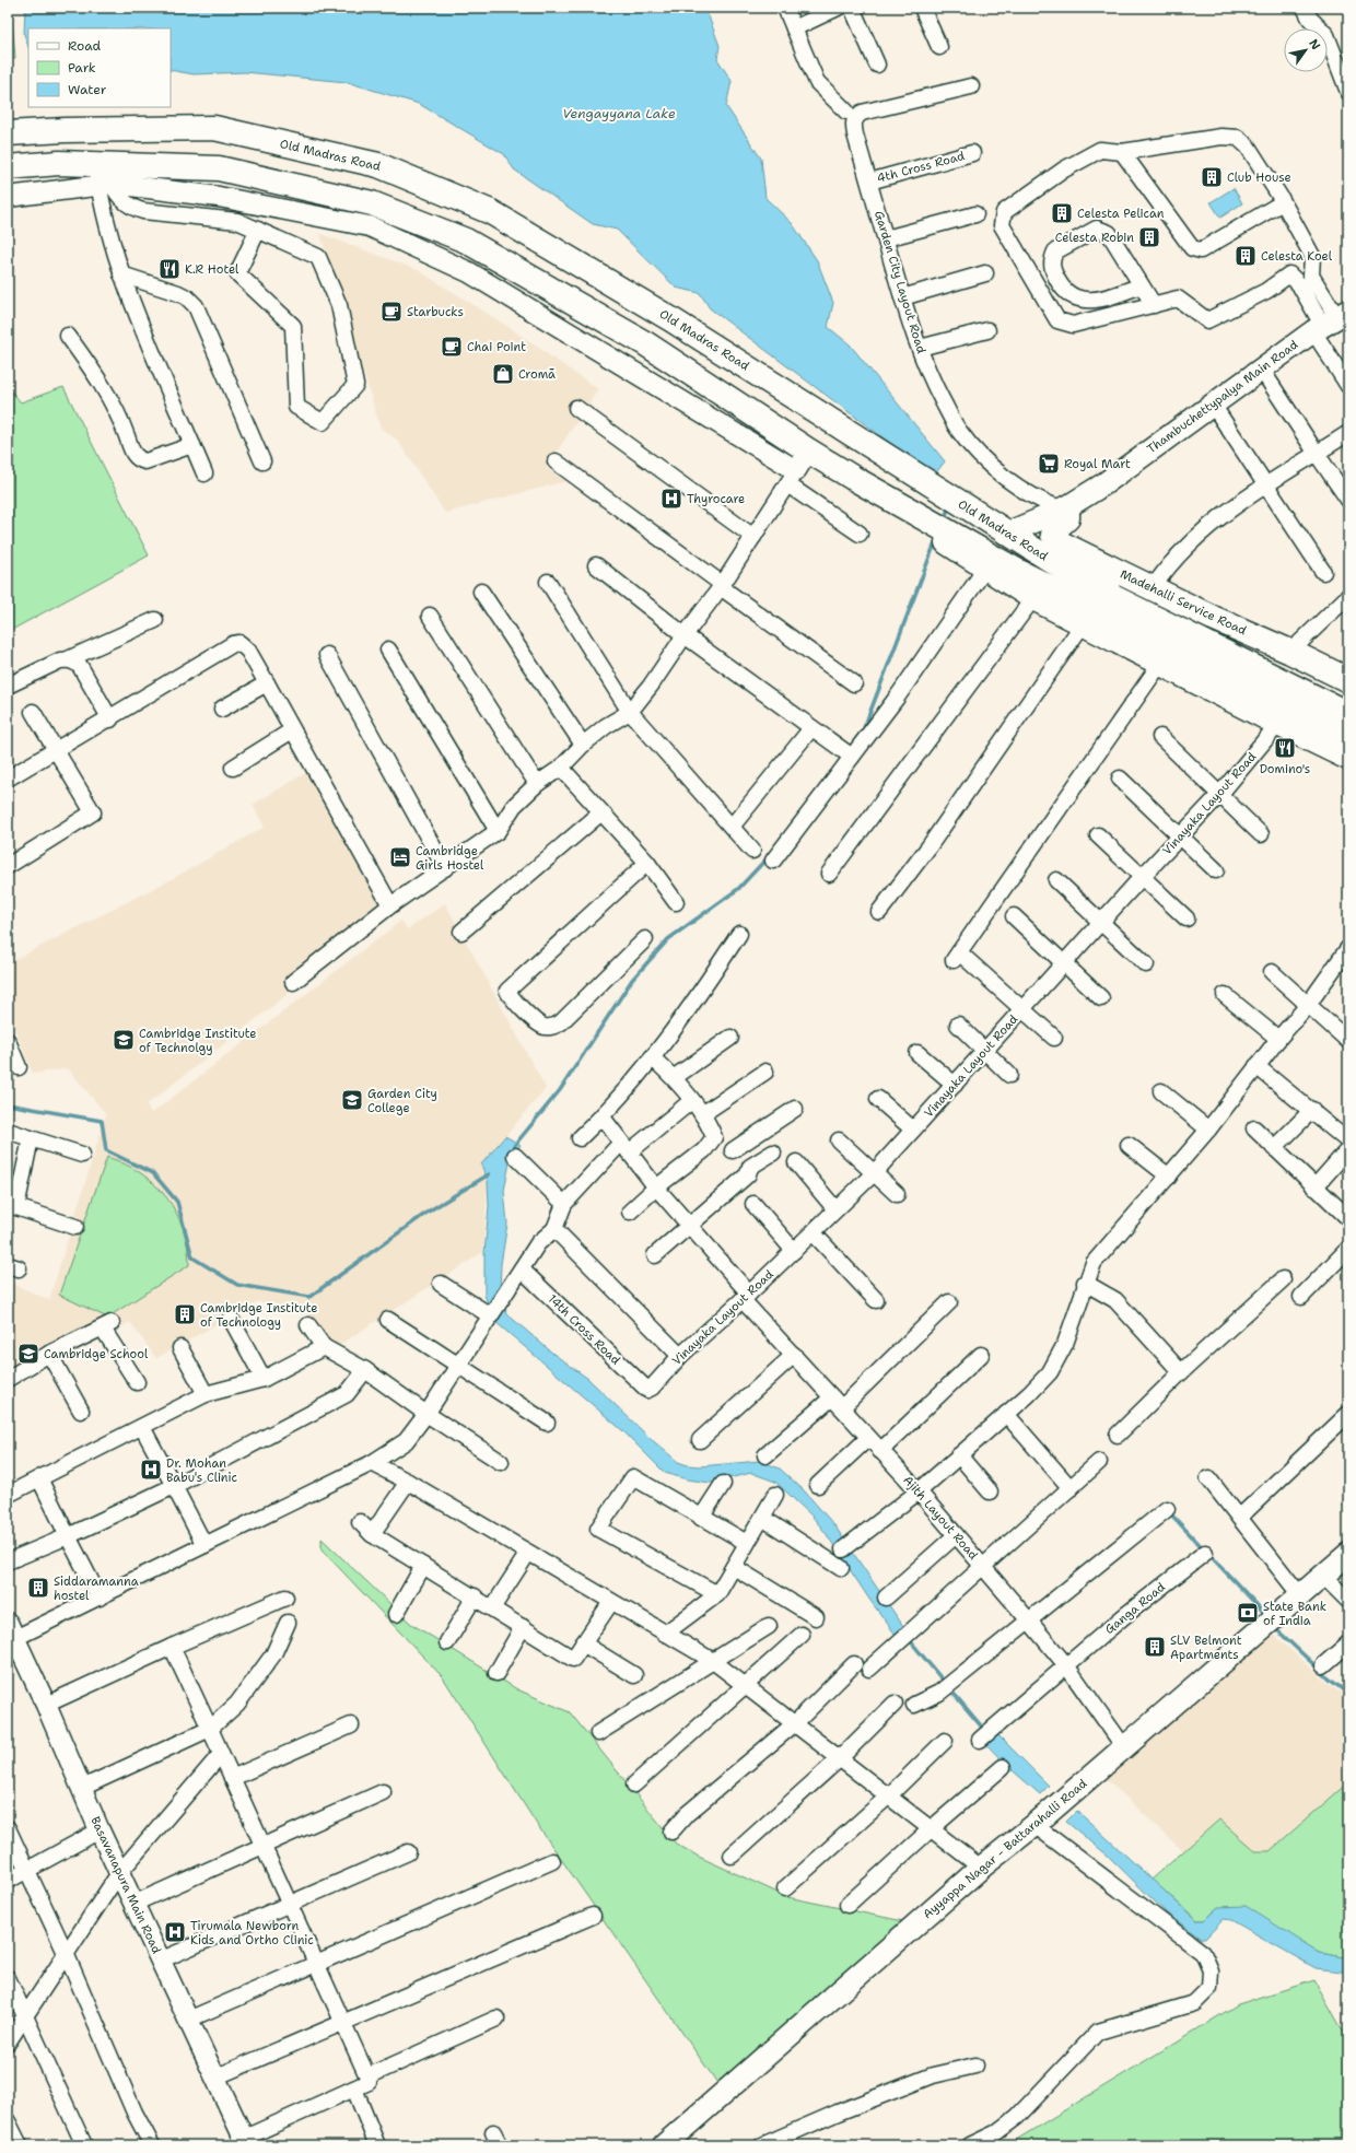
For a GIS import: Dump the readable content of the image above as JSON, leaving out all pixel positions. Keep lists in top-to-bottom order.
{
  "streets": {
    "main road": [
      "Old Madras Road",
      "Thambuchettypalya Main Road",
      "Madehalli Service Road",
      "Ayyappa Nagar - Battarahalli Road"
    ],
    "street": [
      "4th Cross Road",
      "Garden City Layout Road",
      "Vinayaka Layout Road",
      "14th Cross Road",
      "Ajith Layout Road",
      "Ganga Road",
      "Basavanapura Main Road"
    ]
  },
  "crossings": [
    ["Old Madras Road", "Thambuchettypalya Main Road"],
    ["4th Cross Road", "Garden City Layout Road"],
    ["Garden City Layout Road", "Thambuchettypalya Main Road"],
    ["Garden City Layout Road", "Madehalli Service Road"],
    ["Thambuchettypalya Main Road", "Madehalli Service Road"],
    ["Vinayaka Layout Road", "14th Cross Road"],
    ["Vinayaka Layout Road", "Ajith Layout Road"],
    ["Ajith Layout Road", "Ganga Road"],
    ["Ajith Layout Road", "Ayyappa Nagar - Battarahalli Road"]
  ],
  "water": ["Vengayyana Lake"],
  "places": {
    "building": [
      "Club House",
      "Celesta Pelican",
      "Celesta Robin",
      "Celesta Koel",
      "Cambridge Institute of Technology",
      "Siddaramanna hostel",
      "SLV Belmont Apartments"
    ],
    "restaurant": ["K.R Hotel", "Domino's"],
    "cafe": ["Starbucks", "Chai Point"],
    "shop": ["Cromā"],
    "supermarket": ["Royal Mart"],
    "hospital": ["Thyrocare", "Dr. Mohan Babu's Clinic", "Tirumala Newborn Kids and Ortho Clinic"],
    "hotel": ["Cambridge Girls Hostel"],
    "school or university": ["Cambridge Institute of Technolgy", "Garden City College", "Cambridge School"],
    "bank": ["State Bank of India"]
  },
  "legend": ["Road", "Park", "Water"],
  "north": "top right"
}
